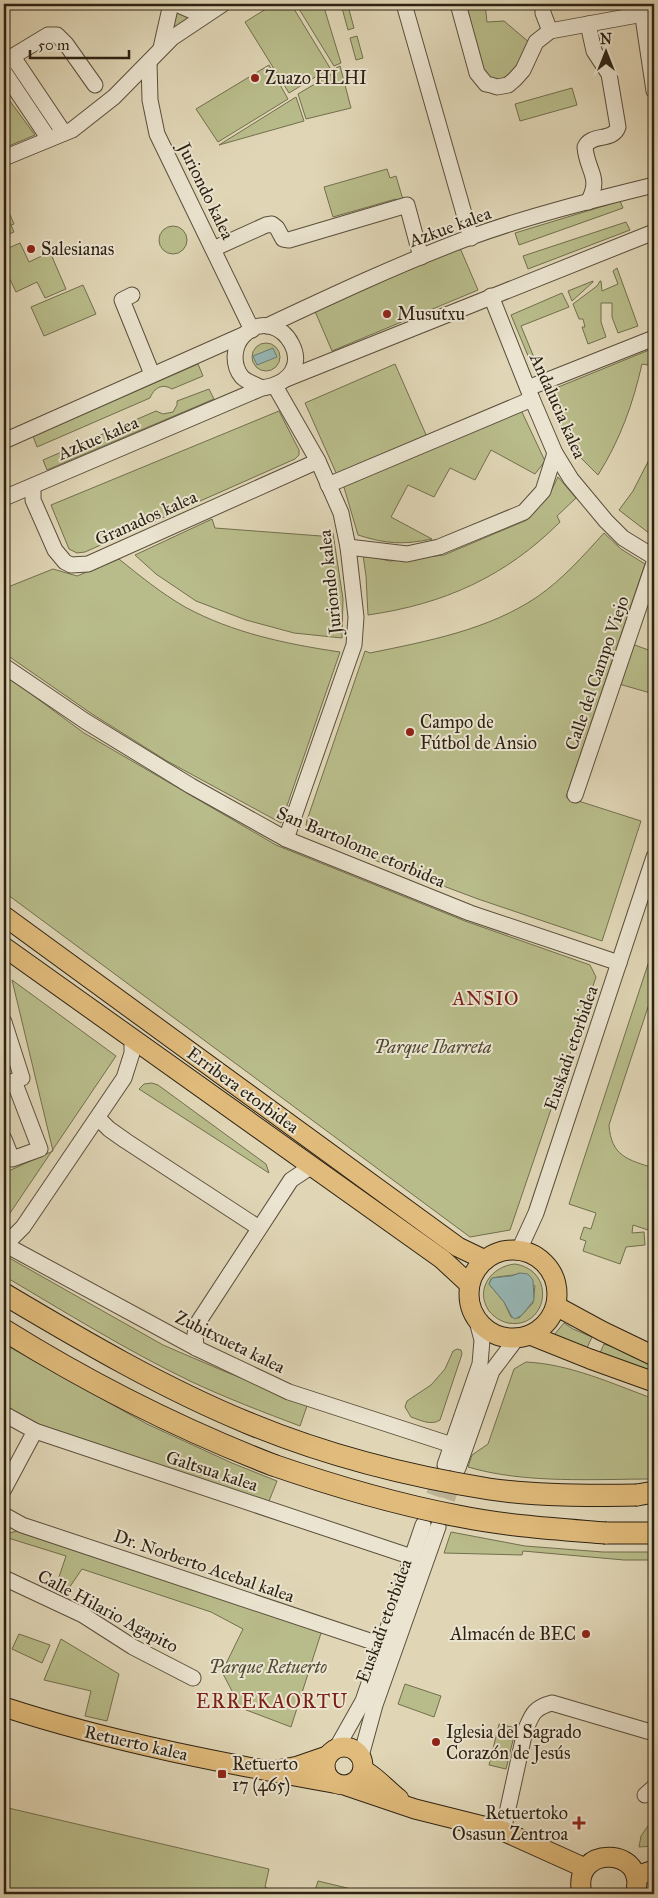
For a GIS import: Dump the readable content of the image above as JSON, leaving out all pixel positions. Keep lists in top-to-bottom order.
{
  "streets": {
    "main road": ["Erribera etorbidea", "Retuerto kalea"],
    "street": [
      "Juriondo kalea",
      "Azkue kalea",
      "Andalucia kalea",
      "Granados kalea",
      "Calle del Campo Viejo",
      "San Bartolome etorbidea",
      "Euskadi etorbidea",
      "Zubitxueta kalea",
      "Galtsua kalea",
      "Dr. Norberto Acebal kalea",
      "Calle Hilario Agapito"
    ]
  },
  "crossings": [
    ["Juriondo kalea", "Azkue kalea"],
    ["Juriondo kalea", "Granados kalea"],
    ["Juriondo kalea", "San Bartolome etorbidea"],
    ["Azkue kalea", "Andalucia kalea"],
    ["Azkue kalea", "Granados kalea"],
    ["San Bartolome etorbidea", "Euskadi etorbidea"],
    ["Euskadi etorbidea", "Erribera etorbidea"],
    ["Euskadi etorbidea", "Galtsua kalea"],
    ["Euskadi etorbidea", "Dr. Norberto Acebal kalea"],
    ["Euskadi etorbidea", "Retuerto kalea"]
  ],
  "districts": ["ANSIO", "ERREKAORTU"],
  "parks": ["Parque Ibarreta", "Parque Retuerto"],
  "places": {
    "other": [
      "Zuazo HLHI",
      "Salesianas",
      "Musutxu",
      "Campo de Fútbol de Ansio",
      "Almacén de BEC",
      "Iglesia del Sagrado Corazón de Jesús"
    ],
    "transit": ["Retuerto 17 (465)"],
    "health": ["Retuertoko Osasun Zentroa"]
  },
  "scale_bar": "50 m",
  "north": "top"
}
